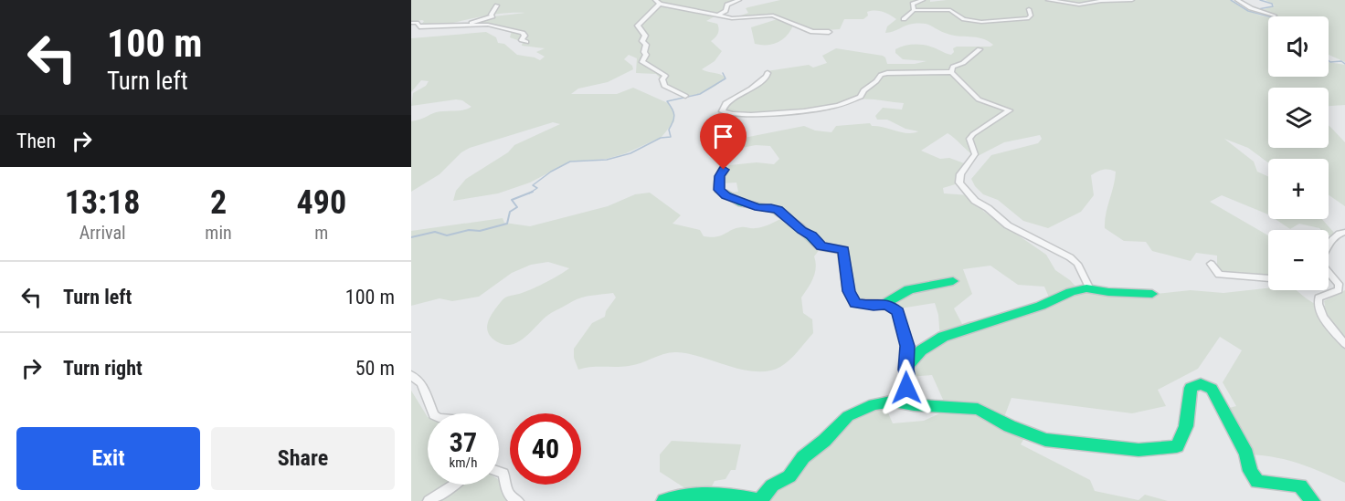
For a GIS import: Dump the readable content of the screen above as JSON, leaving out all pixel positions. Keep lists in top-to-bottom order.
{
  "page": {
    "turn": ["100 m", "Turn left"],
    "map_buttons": ["+", "−"],
    "then": "Then",
    "eta": [
      "13:18",
      "Arrival",
      "2",
      "min",
      "490",
      "m"
    ],
    "list": [
      {
        "name": "Turn left",
        "value": "100 m"
      },
      {
        "name": "Turn right",
        "value": "50 m"
      }
    ],
    "speed": "37 km/h",
    "limit": "40",
    "buttons": ["Exit", "Share"]
  }
}
